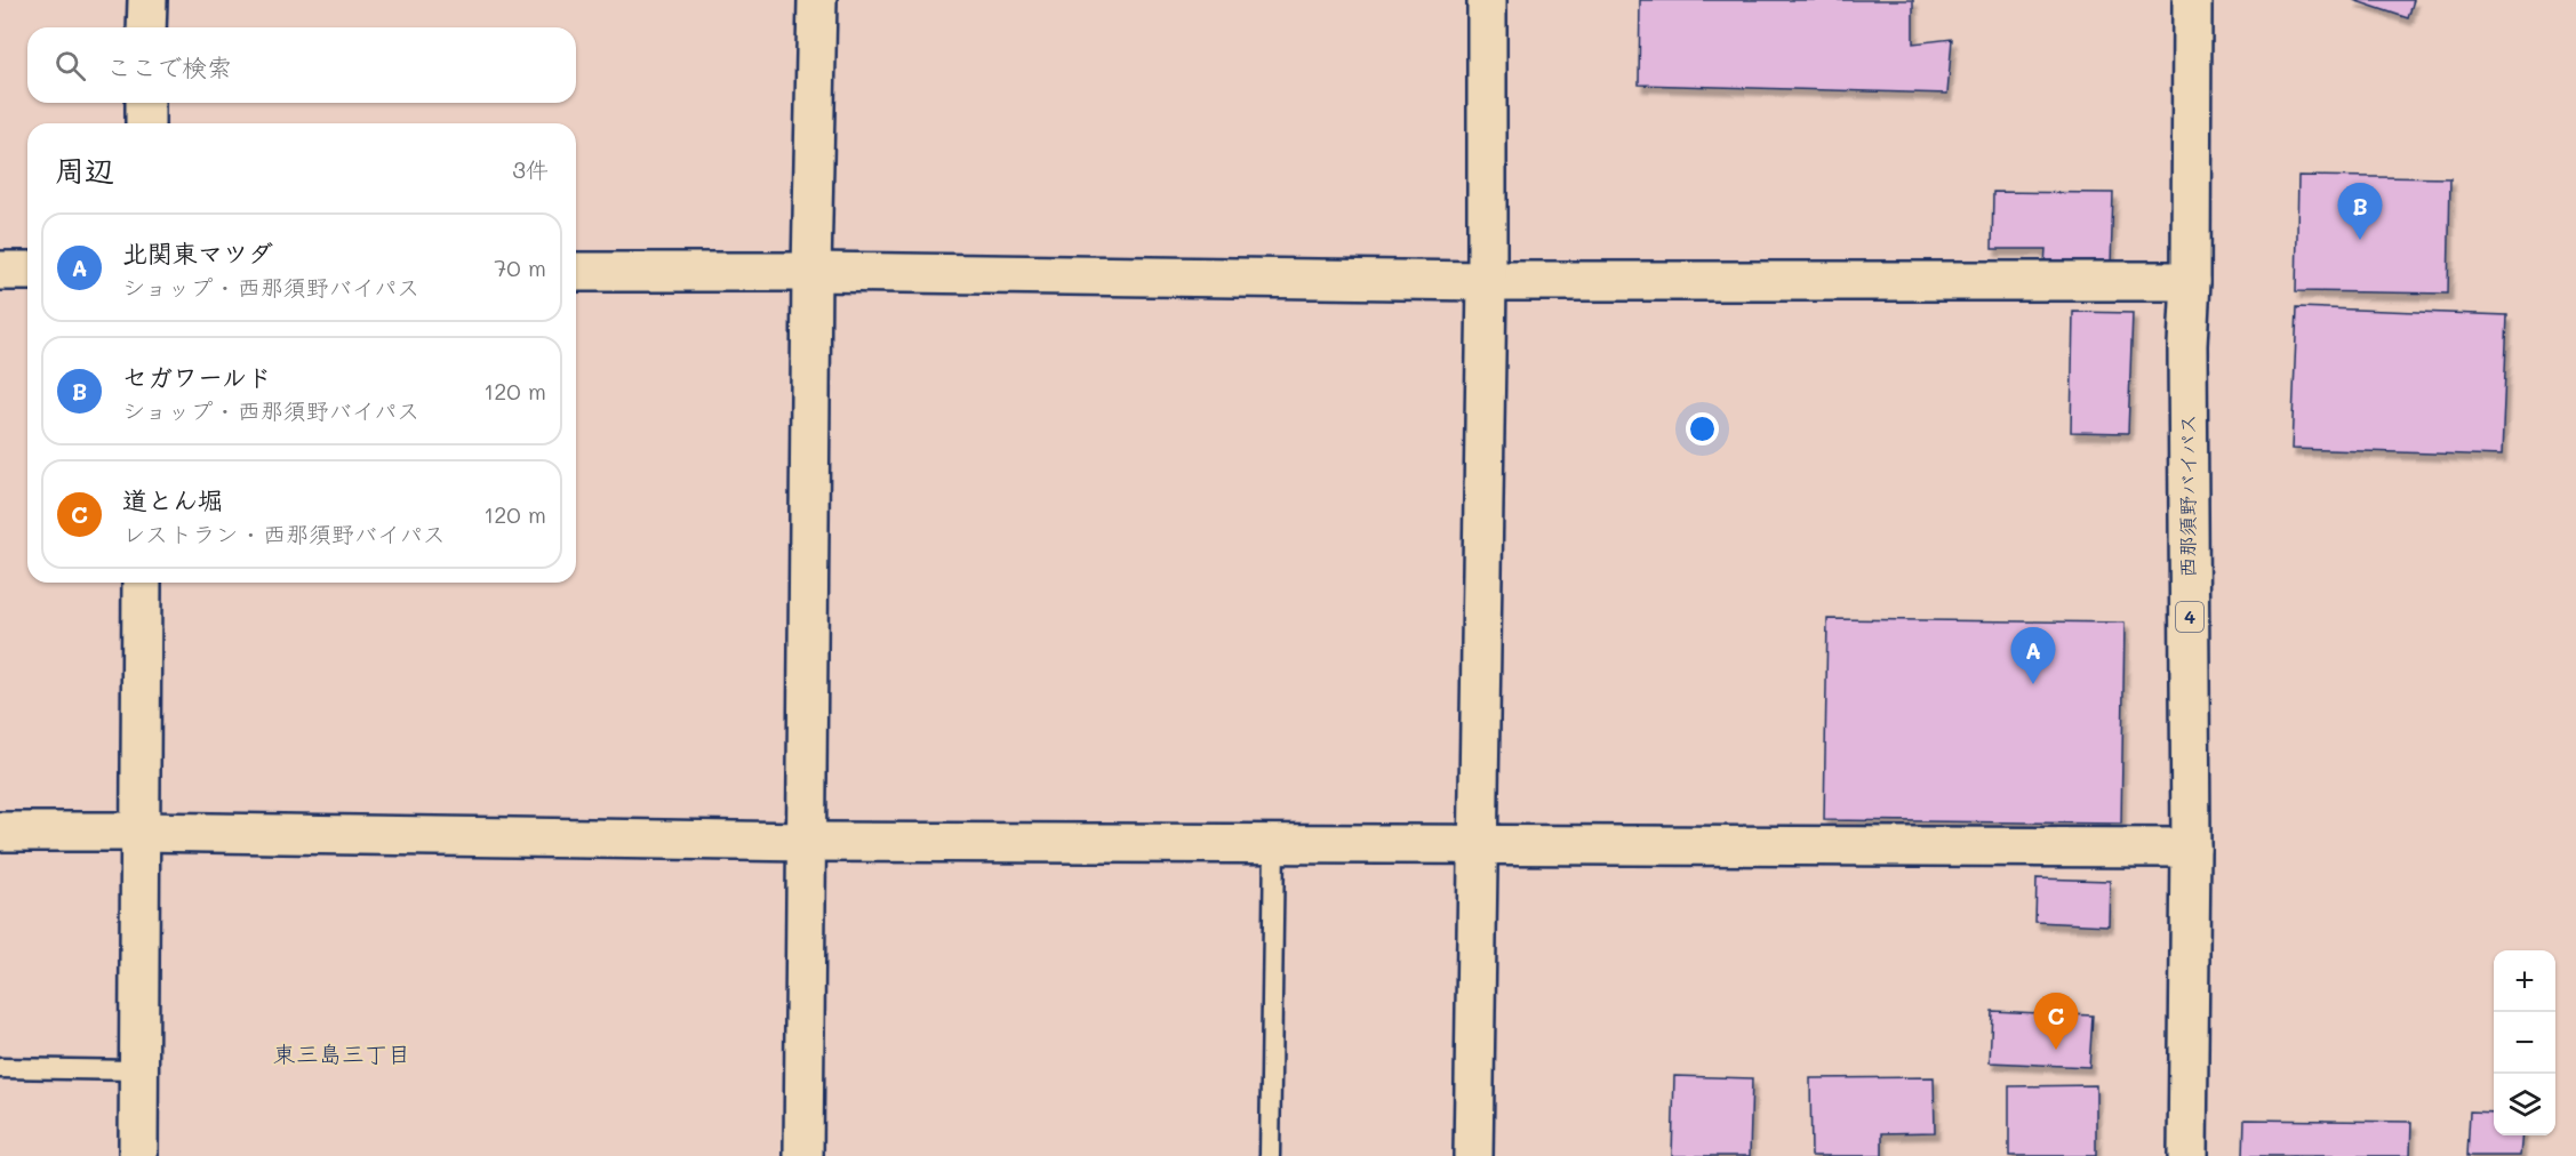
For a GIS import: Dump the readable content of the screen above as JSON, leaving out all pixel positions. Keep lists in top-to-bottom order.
{
  "streets": {
    "main road": ["西那須野バイパス", "4"]
  },
  "districts": ["東三島三丁目"],
  "page": {
    "search": "ここで検索",
    "heading": ["周辺", "3件"],
    "pins": ["B", "A", "C"],
    "list": [
      {
        "mark": "A",
        "name": "北関東マツダ",
        "note": "ショップ · 西那須野バイパス",
        "value": "70 m"
      },
      {
        "mark": "B",
        "name": "セガワールド",
        "note": "ショップ · 西那須野バイパス",
        "value": "120 m"
      },
      {
        "mark": "C",
        "name": "道とん堀",
        "note": "レストラン · 西那須野バイパス",
        "value": "120 m"
      }
    ],
    "map_buttons": ["+", "−"]
  }
}
